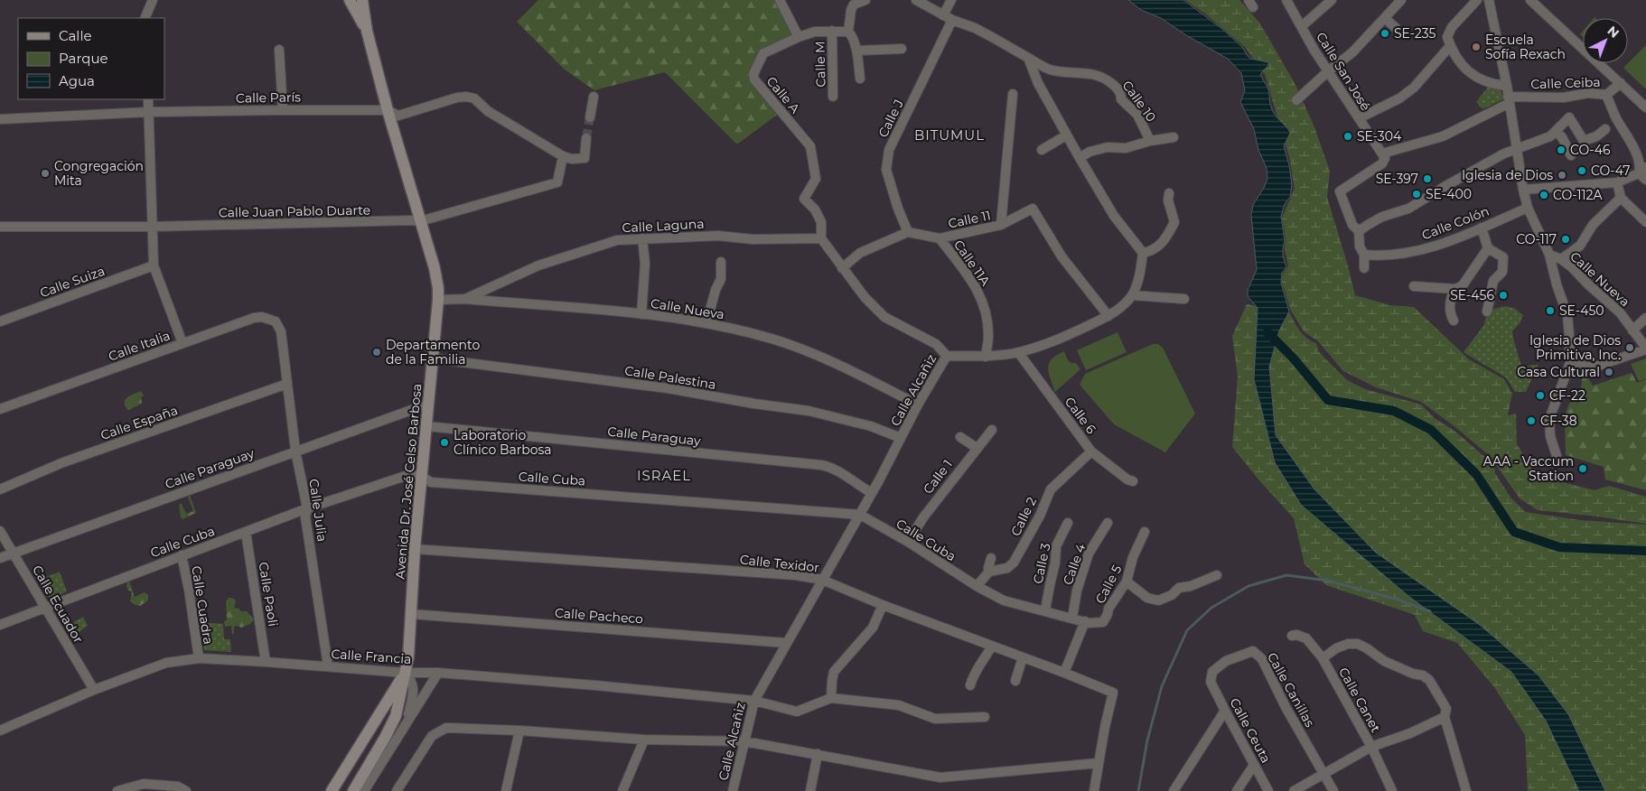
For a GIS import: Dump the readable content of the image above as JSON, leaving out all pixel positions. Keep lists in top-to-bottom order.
{
  "streets": {
    "main road": ["Avenida Dr. José Celso Barbosa"],
    "street": [
      "Calle M",
      "Calle San José",
      "Calle Ceiba",
      "Calle A",
      "Calle París",
      "Calle 10",
      "Calle J",
      "Calle Juan Pablo Duarte",
      "Calle 11",
      "Calle Colón",
      "Calle Laguna",
      "Calle 11A",
      "Calle Nueva",
      "Calle Suiza",
      "Calle Italia",
      "Calle Palestina",
      "Calle Alcañiz",
      "Calle 6",
      "Calle España",
      "Calle Paraguay",
      "Calle 1",
      "Calle Cuba",
      "Calle Julia",
      "Calle 2",
      "Calle Texidor",
      "Calle 3",
      "Calle 4",
      "Calle 5",
      "Calle Paoli",
      "Calle Ecuador",
      "Calle Cuadra",
      "Calle Pacheco",
      "Calle Francia",
      "Calle Canillas",
      "Calle Canet",
      "Calle Ceuta"
    ]
  },
  "crossings": [
    ["Calle A", "Calle Laguna"],
    ["Calle París", "Calle Juan Pablo Duarte"],
    ["Calle París", "Avenida Dr. José Celso Barbosa"],
    ["Calle J", "Calle 11"],
    ["Calle Juan Pablo Duarte", "Avenida Dr. José Celso Barbosa"],
    ["Calle 11", "Calle 11A"],
    ["Calle 11", "Calle Alcañiz"],
    ["Calle Laguna", "Calle Nueva"],
    ["Calle 11A", "Calle Alcañiz"],
    ["Calle Nueva", "Calle Alcañiz"],
    ["Calle Nueva", "Avenida Dr. José Celso Barbosa"],
    ["Calle Italia", "Calle Julia"],
    ["Calle Palestina", "Calle Alcañiz"],
    ["Calle Palestina", "Avenida Dr. José Celso Barbosa"],
    ["Calle Alcañiz", "Calle 6"],
    ["Calle Alcañiz", "Calle Paraguay"],
    ["Calle Alcañiz", "Calle Cuba"],
    ["Calle Alcañiz", "Calle Texidor"],
    ["Calle Alcañiz", "Calle Pacheco"],
    ["Calle Alcañiz", "Calle Francia"],
    ["Calle 6", "Calle 2"],
    ["Calle España", "Calle Julia"],
    ["Calle Paraguay", "Avenida Dr. José Celso Barbosa"],
    ["Calle Paraguay", "Calle Julia"],
    ["Calle Paraguay", "Calle Ecuador"],
    ["Calle 1", "Calle Cuba"],
    ["Calle Cuba", "Avenida Dr. José Celso Barbosa"],
    ["Calle Cuba", "Calle Julia"],
    ["Calle Cuba", "Calle 2"],
    ["Calle Cuba", "Calle 3"],
    ["Calle Cuba", "Calle 4"],
    ["Calle Cuba", "Calle 5"],
    ["Calle Cuba", "Calle Paoli"],
    ["Calle Cuba", "Calle Ecuador"],
    ["Calle Cuba", "Calle Cuadra"],
    ["Avenida Dr. José Celso Barbosa", "Calle Texidor"],
    ["Avenida Dr. José Celso Barbosa", "Calle Pacheco"],
    ["Avenida Dr. José Celso Barbosa", "Calle Francia"],
    ["Calle Julia", "Calle Francia"],
    ["Calle Paoli", "Calle Francia"],
    ["Calle Ecuador", "Calle Francia"],
    ["Calle Cuadra", "Calle Francia"],
    ["Calle Canillas", "Calle Ceuta"]
  ],
  "districts": ["BITUMUL", "ISRAEL"],
  "places": [
    "SE-235",
    "Escuela Sofía Rexach",
    "SE-304",
    "CO-46",
    "CO-47",
    "Congregación Mita",
    "Iglesia de Dios",
    "SE-397",
    "SE-400",
    "CO-112A",
    "CO-117",
    "SE-456",
    "SE-450",
    "Iglesia de Dios Primitiva, Inc.",
    "Departamento de la Familia",
    "Casa Cultural",
    "CF-22",
    "CF-38",
    "Laboratorio Clínico Barbosa",
    "AAA - Vaccum Station"
  ],
  "legend": ["Calle", "Parque", "Agua"],
  "north": "top right"
}
